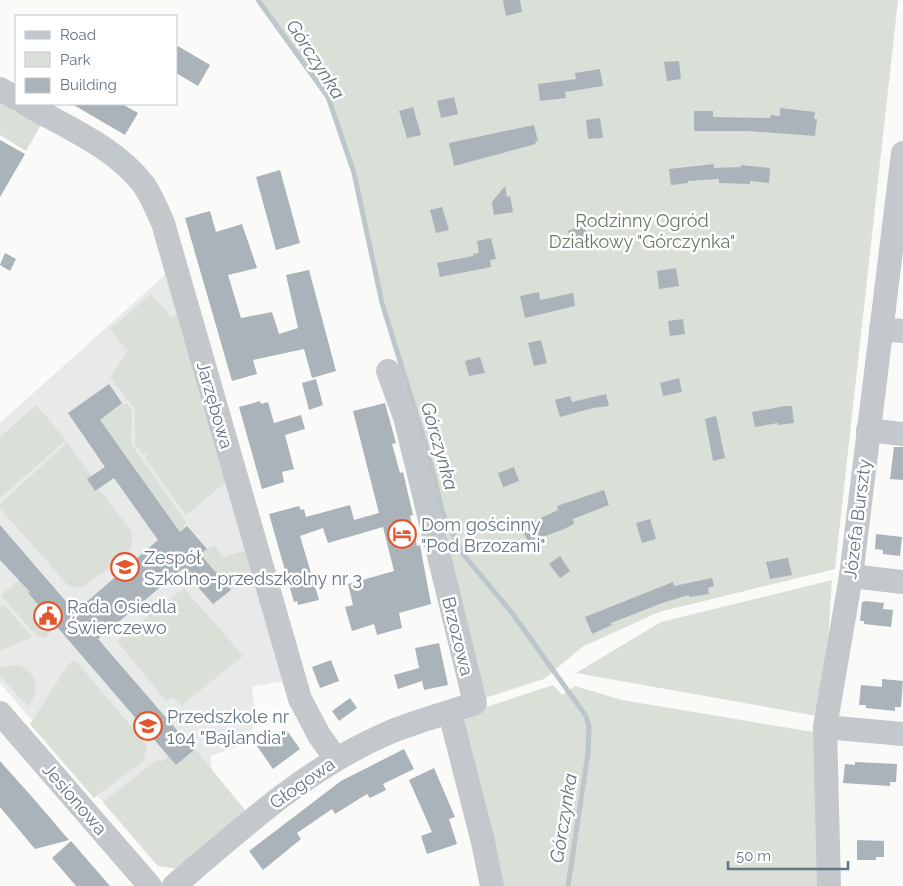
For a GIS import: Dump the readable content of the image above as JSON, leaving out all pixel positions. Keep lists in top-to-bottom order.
{
  "streets": {
    "street": [
      "Jarzębowa",
      "Józefa Burszty",
      "Brzozowa",
      "Głogowa",
      "Jesionowa"
    ]
  },
  "crossings": [
    ["Jarzębowa", "Głogowa"],
    ["Brzozowa", "Głogowa"]
  ],
  "water": ["Górczynka"],
  "parks": ["Rodzinny Ogród Działkowy \"Górczynka\""],
  "places": {
    "hotel": ["Dom gościnny \"Pod Brzozami\""],
    "school or university": ["Zespół Szkolno-przedszkolny nr 3", "Przedszkole nr 104 \"Bajlandia\""],
    "public building": ["Rada Osiedla Świerczewo"]
  },
  "legend": ["Road", "Park", "Building"],
  "scale_bar": "50 m"
}
